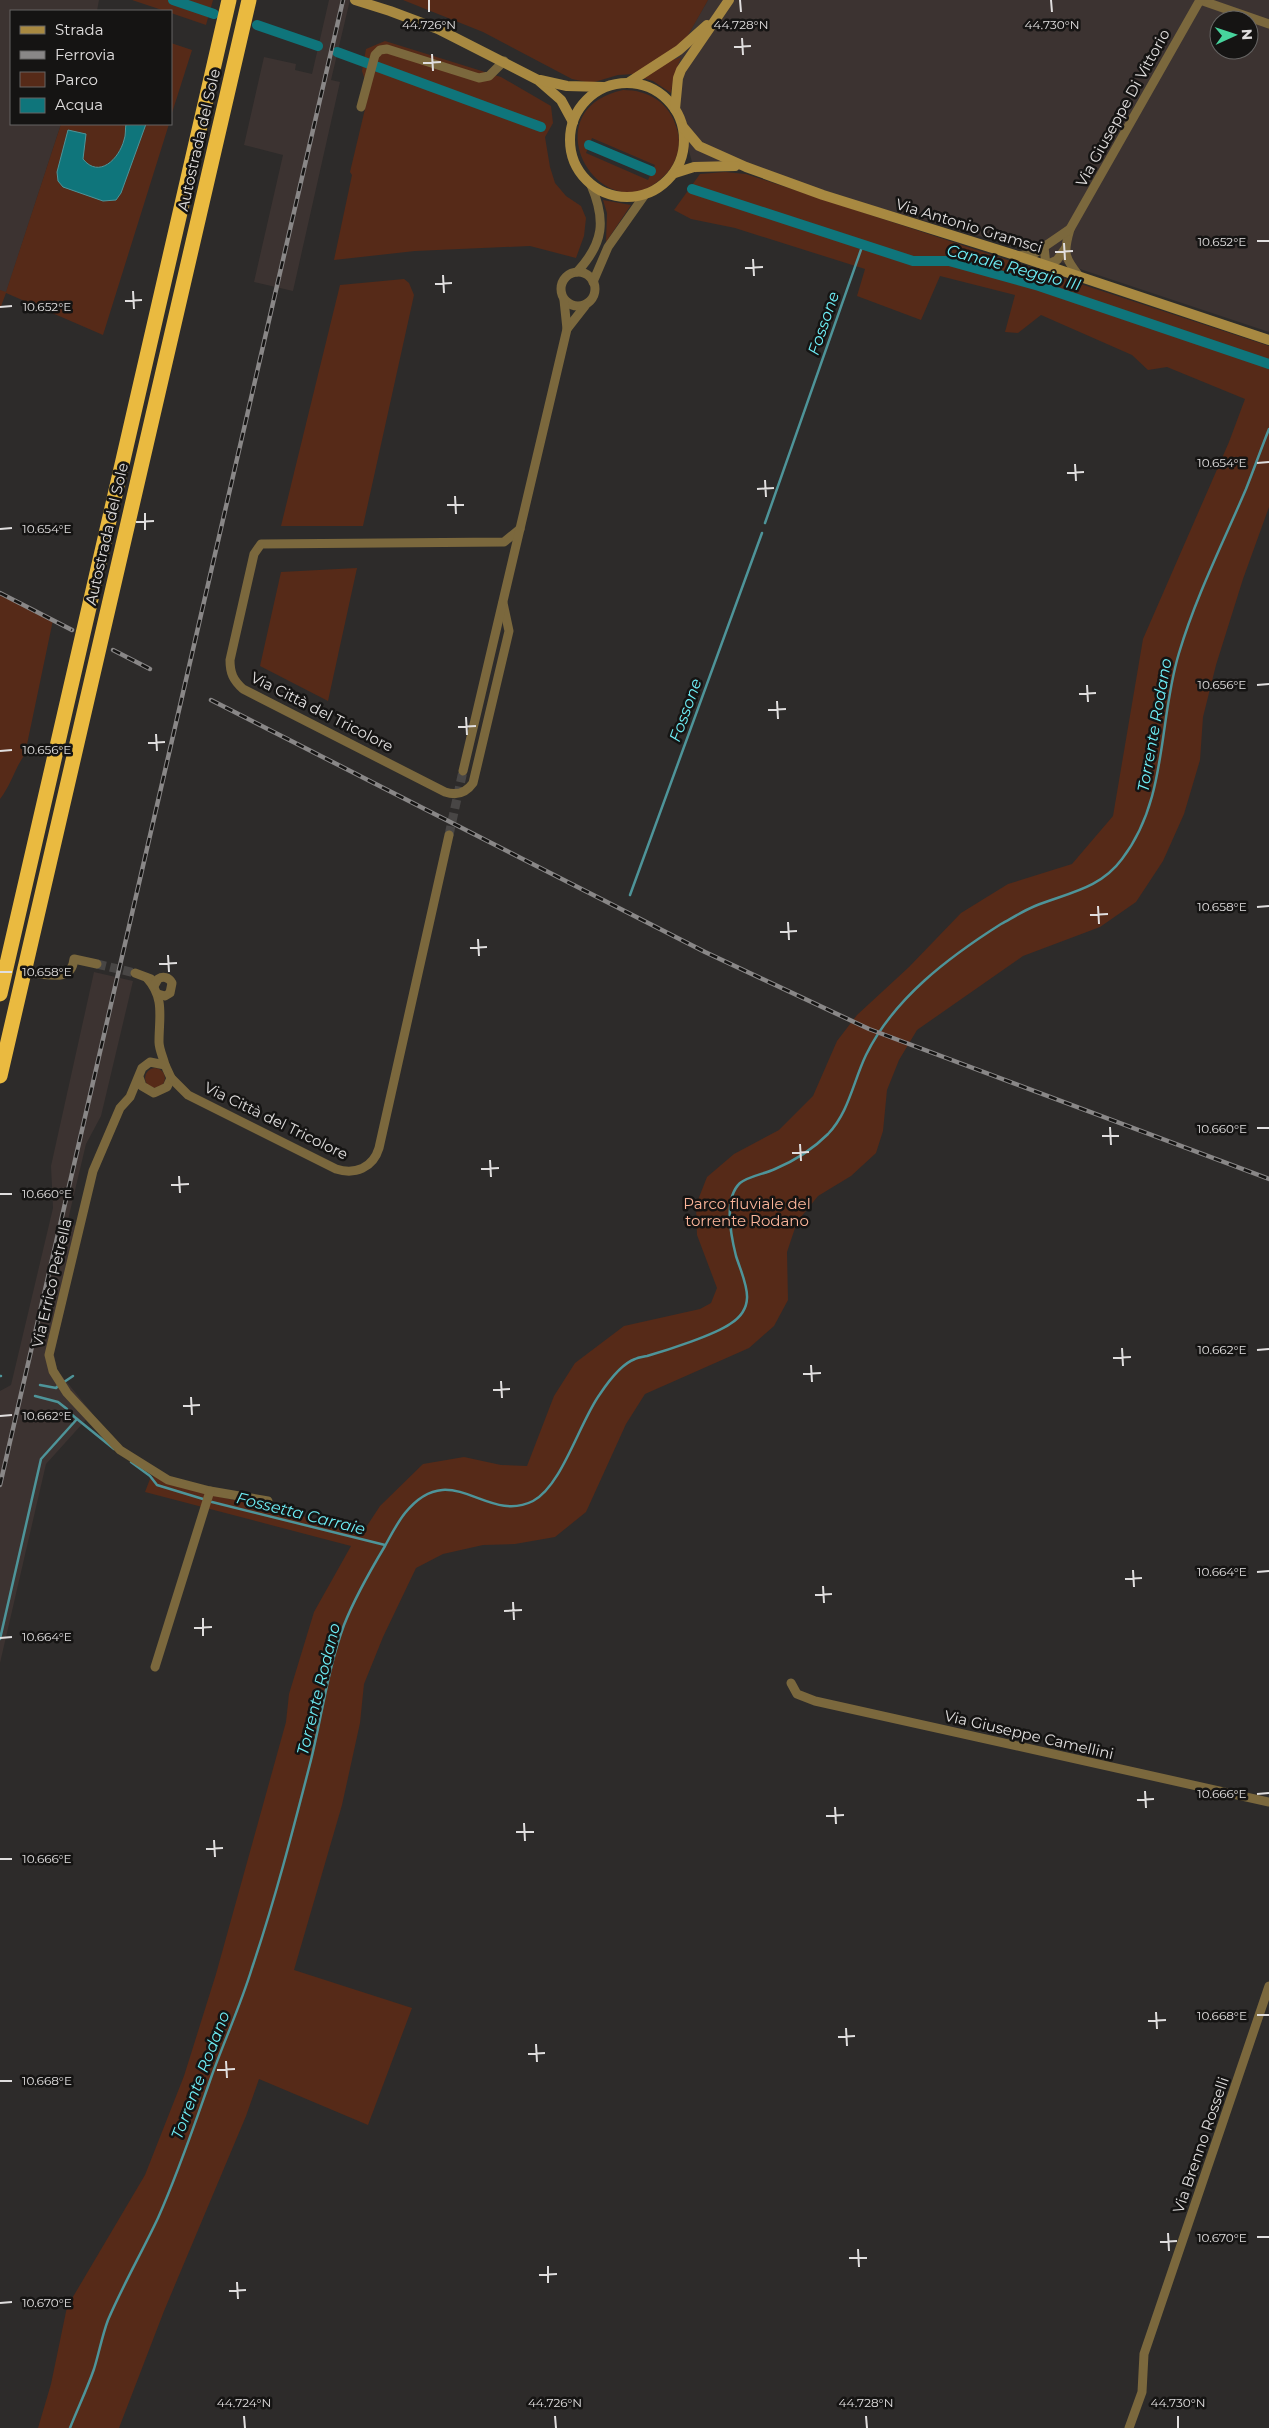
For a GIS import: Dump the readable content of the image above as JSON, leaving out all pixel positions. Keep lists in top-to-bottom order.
{
  "streets": {
    "highway": ["Autostrada del Sole"],
    "street": [
      "Via Giuseppe Di Vittorio",
      "Via Antonio Gramsci",
      "Via Città del Tricolore",
      "Via Errico Petrella",
      "Via Giuseppe Camellini",
      "Via Brenno Rosselli"
    ]
  },
  "crossings": [
    ["Via Giuseppe Di Vittorio", "Via Antonio Gramsci"]
  ],
  "water": [
    "Canale Reggio III",
    "Fossone",
    "Torrente Rodano",
    "Fossetta Carraie"
  ],
  "parks": ["Parco fluviale del torrente Rodano"],
  "legend": [
    "Strada",
    "Ferrovia",
    "Parco",
    "Acqua"
  ],
  "north": "right",
  "coordinates": [
    "44.726°N",
    "44.728°N",
    "44.730°N",
    "10.652°E",
    "10.654°E",
    "10.656°E",
    "10.658°E",
    "10.660°E",
    "10.662°E",
    "10.664°E",
    "10.666°E",
    "10.668°E",
    "10.670°E",
    "44.724°N"
  ]
}
